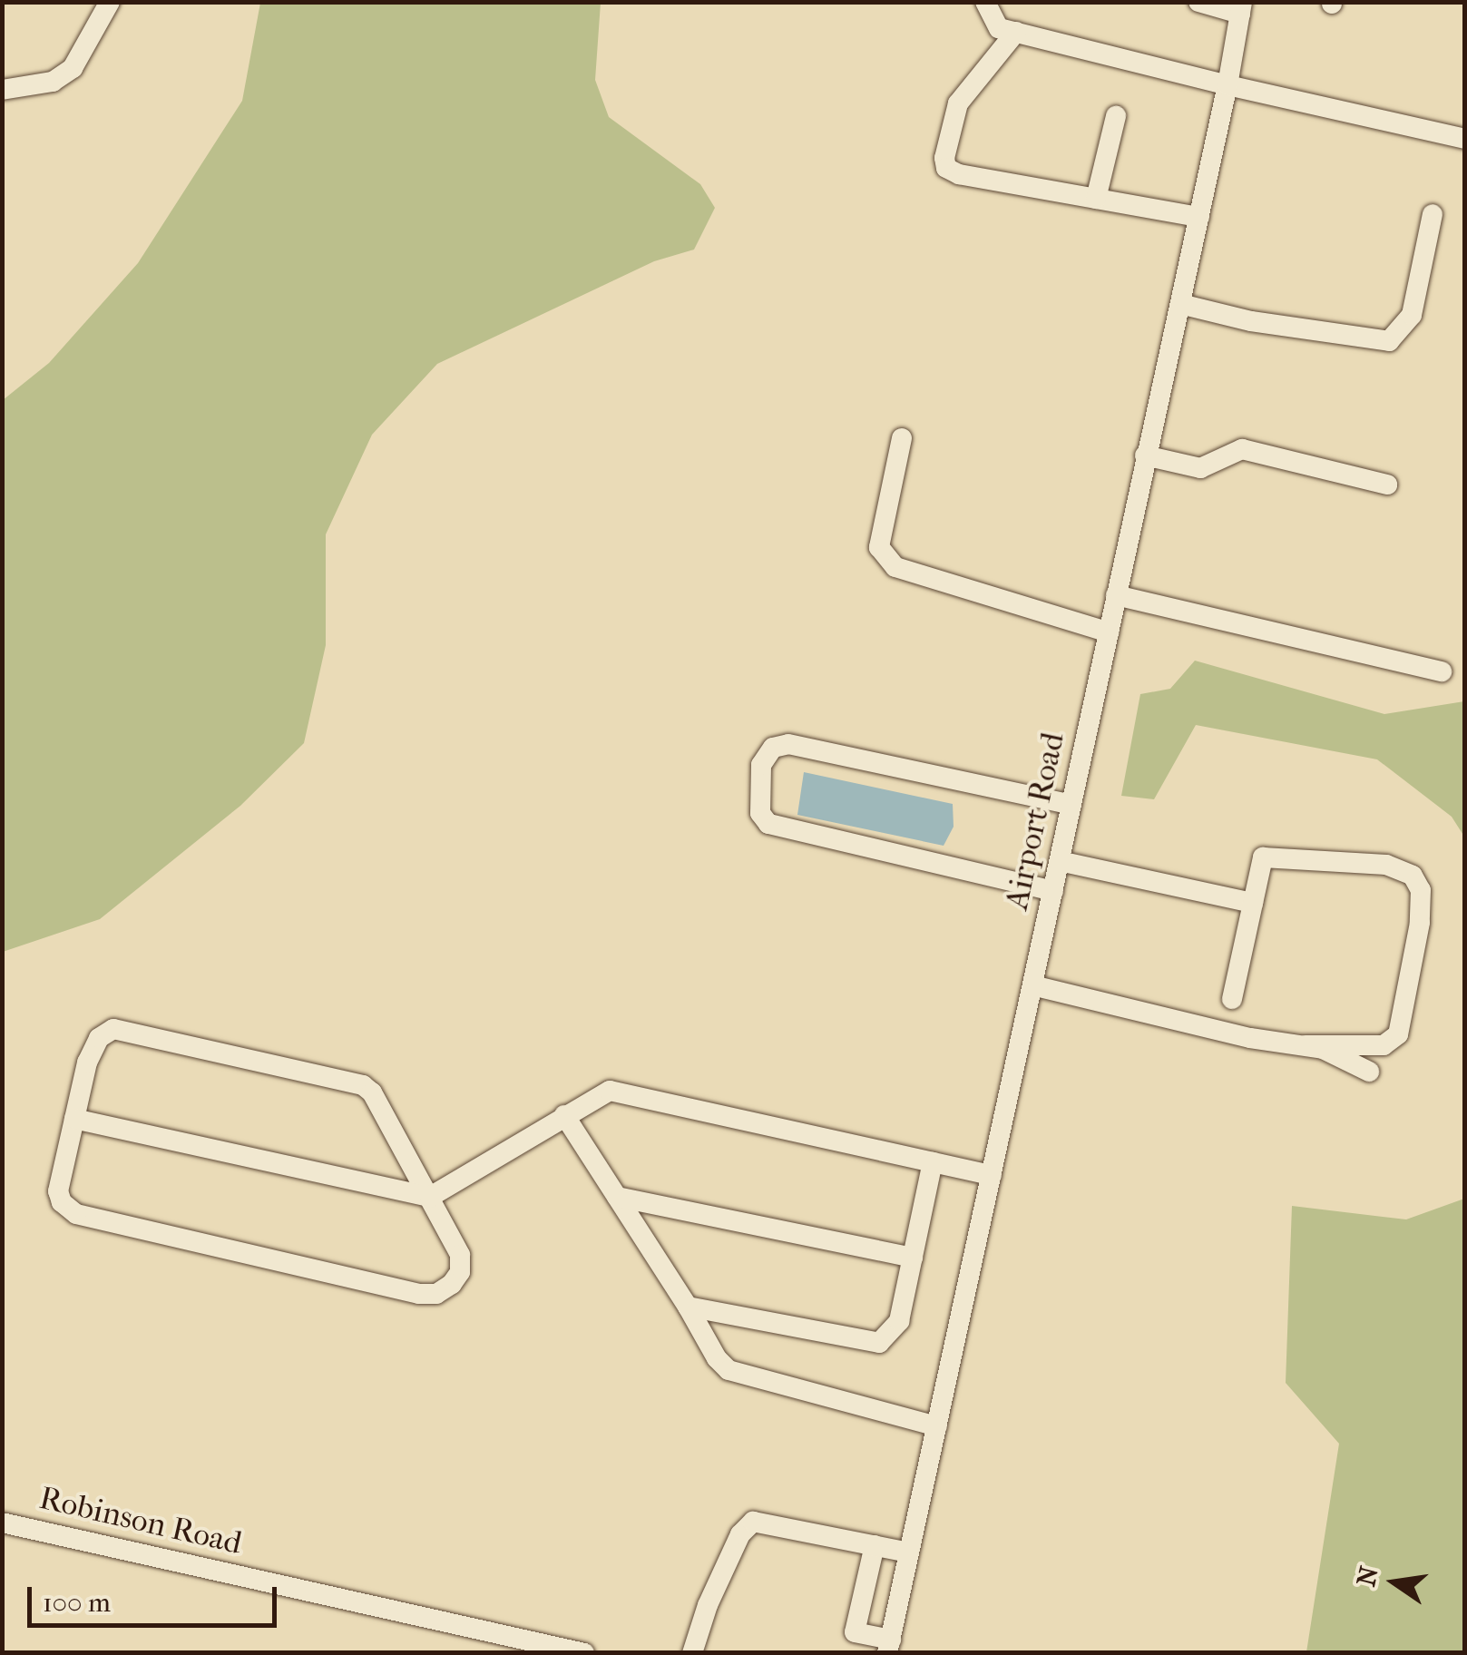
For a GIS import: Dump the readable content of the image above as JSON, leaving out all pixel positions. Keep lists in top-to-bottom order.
{
  "streets": {
    "street": ["Airport Road", "Robinson Road"]
  },
  "scale_bar": "100 m",
  "north": "left"
}
